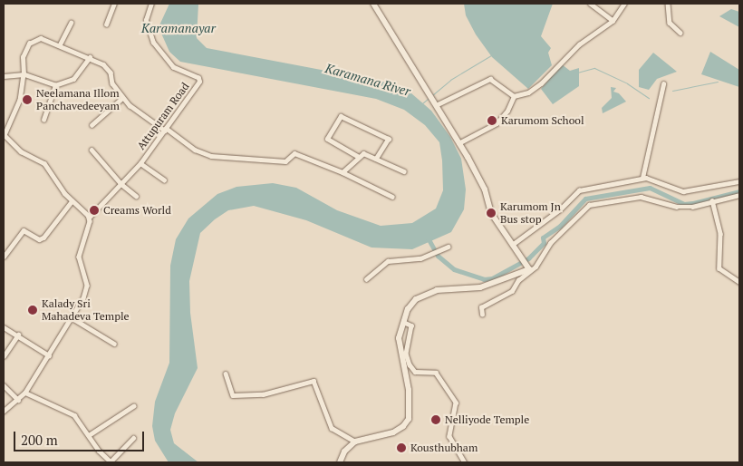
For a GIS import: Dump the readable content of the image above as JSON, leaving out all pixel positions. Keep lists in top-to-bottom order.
{
  "streets": {
    "street": ["Attupuram Road"]
  },
  "water": ["Karamanayar", "Karamana River"],
  "places": [
    "Neelamana Illom Panchavedeeyam",
    "Karumom School",
    "Creams World",
    "Karumom Jn Bus stop",
    "Kalady Sri Mahadeva Temple",
    "Nelliyode Temple",
    "Kousthubham"
  ],
  "scale_bar": "200 m"
}
